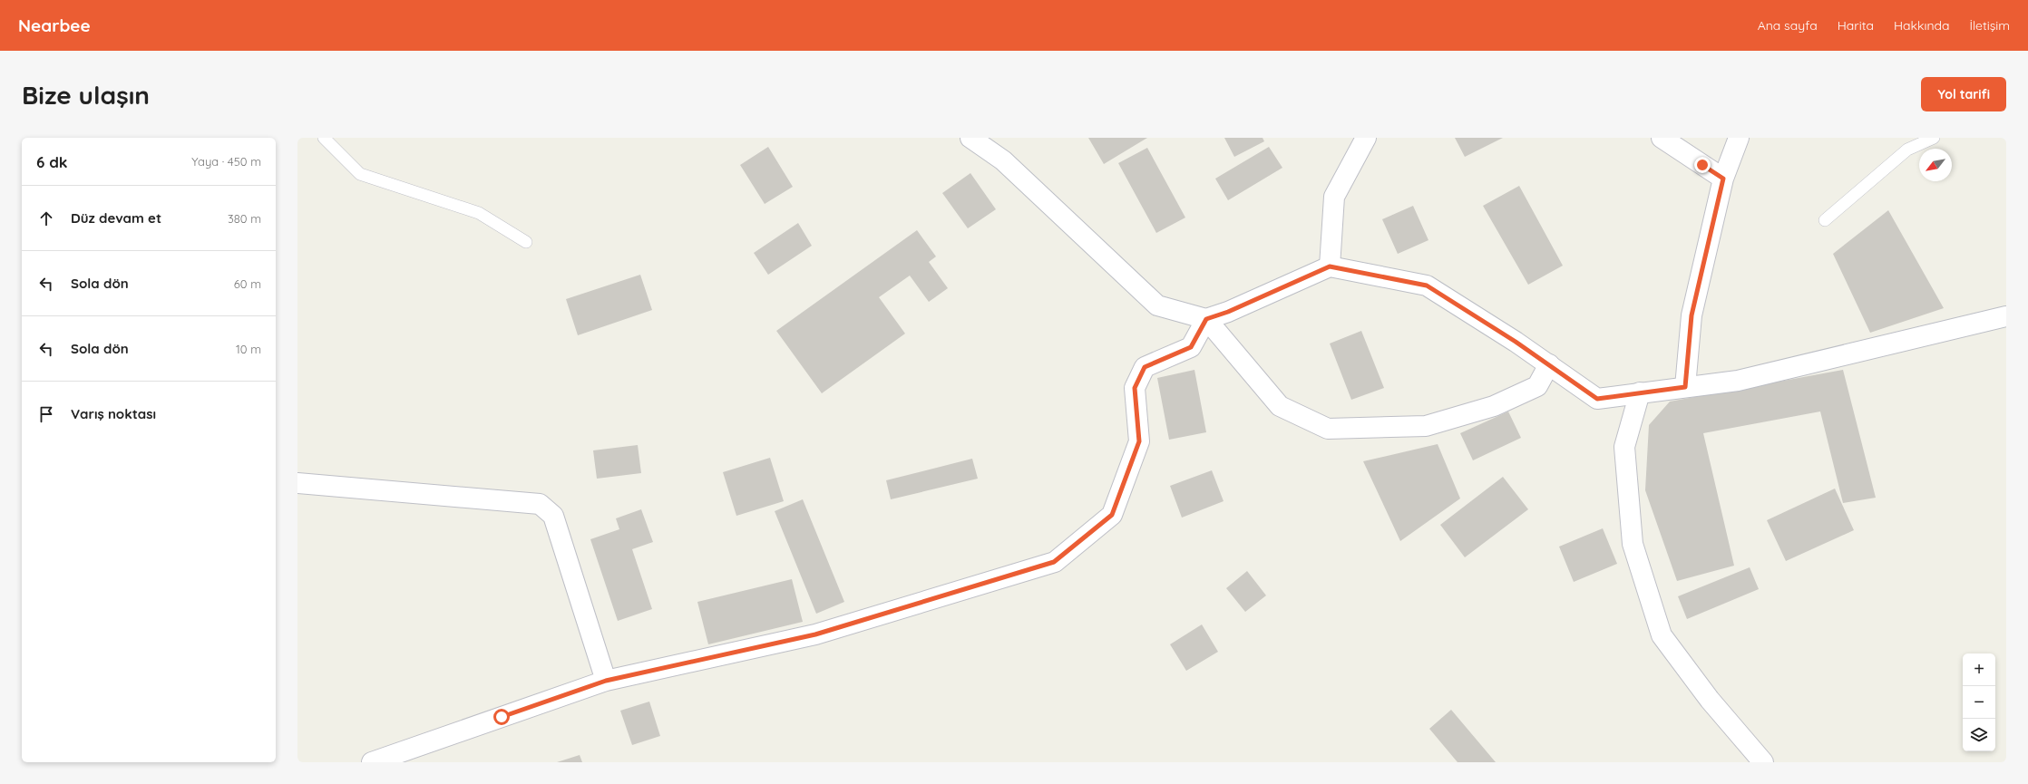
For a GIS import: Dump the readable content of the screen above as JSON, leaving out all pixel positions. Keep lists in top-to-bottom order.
{
  "north": "bottom left",
  "page": {
    "header": "Nearbee",
    "nav": [
      "Ana sayfa",
      "Harita",
      "Hakkında",
      "İletişim"
    ],
    "buttons": "Yol tarifi",
    "title": "Bize ulaşın",
    "heading": ["6 dk", "Yaya · 450 m"],
    "list": [
      ["Düz devam et", "380 m"],
      ["Sola dön", "60 m"],
      ["Sola dön", "10 m"],
      "Varış noktası"
    ],
    "map_buttons": ["+", "−"]
  }
}
